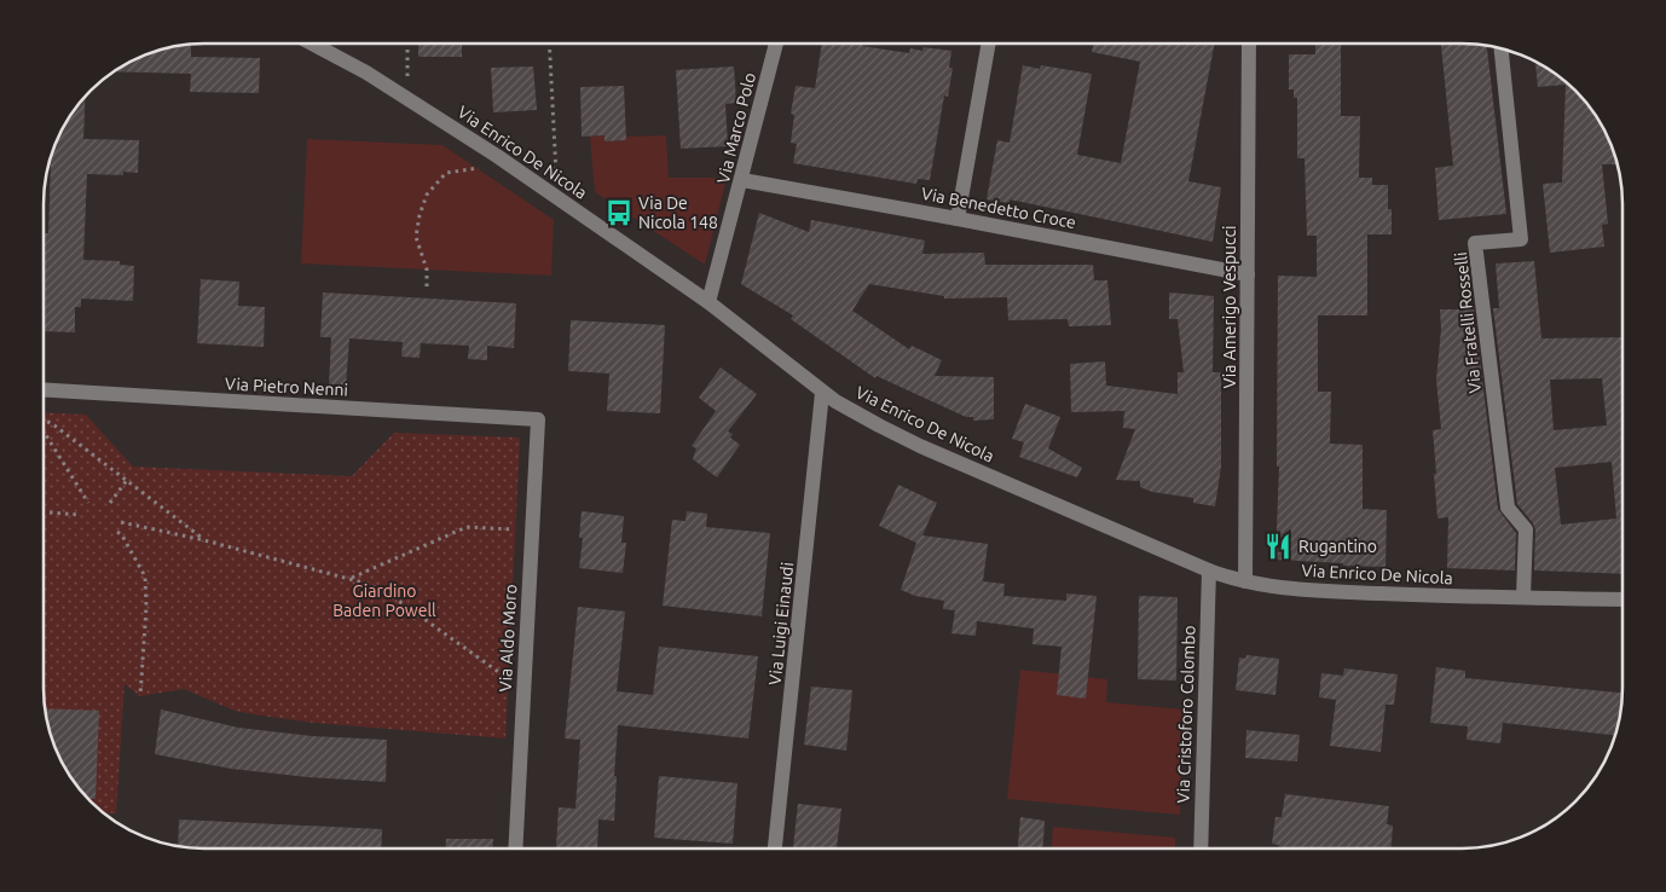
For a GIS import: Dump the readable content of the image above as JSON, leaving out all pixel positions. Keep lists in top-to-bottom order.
{
  "streets": {
    "street": [
      "Via Marco Polo",
      "Via Enrico De Nicola",
      "Via Benedetto Croce",
      "Via Amerigo Vespucci",
      "Via Fratelli Rosselli",
      "Via Pietro Nenni",
      "Via Luigi Einaudi",
      "Via Aldo Moro",
      "Via Cristoforo Colombo"
    ]
  },
  "crossings": [
    ["Via Marco Polo", "Via Enrico De Nicola"],
    ["Via Marco Polo", "Via Benedetto Croce"],
    ["Via Enrico De Nicola", "Via Amerigo Vespucci"],
    ["Via Enrico De Nicola", "Via Fratelli Rosselli"],
    ["Via Enrico De Nicola", "Via Luigi Einaudi"],
    ["Via Enrico De Nicola", "Via Cristoforo Colombo"],
    ["Via Benedetto Croce", "Via Amerigo Vespucci"],
    ["Via Pietro Nenni", "Via Aldo Moro"]
  ],
  "parks": ["Giardino Baden Powell"],
  "places": {
    "bus stop": ["Via De Nicola 148"],
    "restaurant": ["Rugantino"]
  }
}
